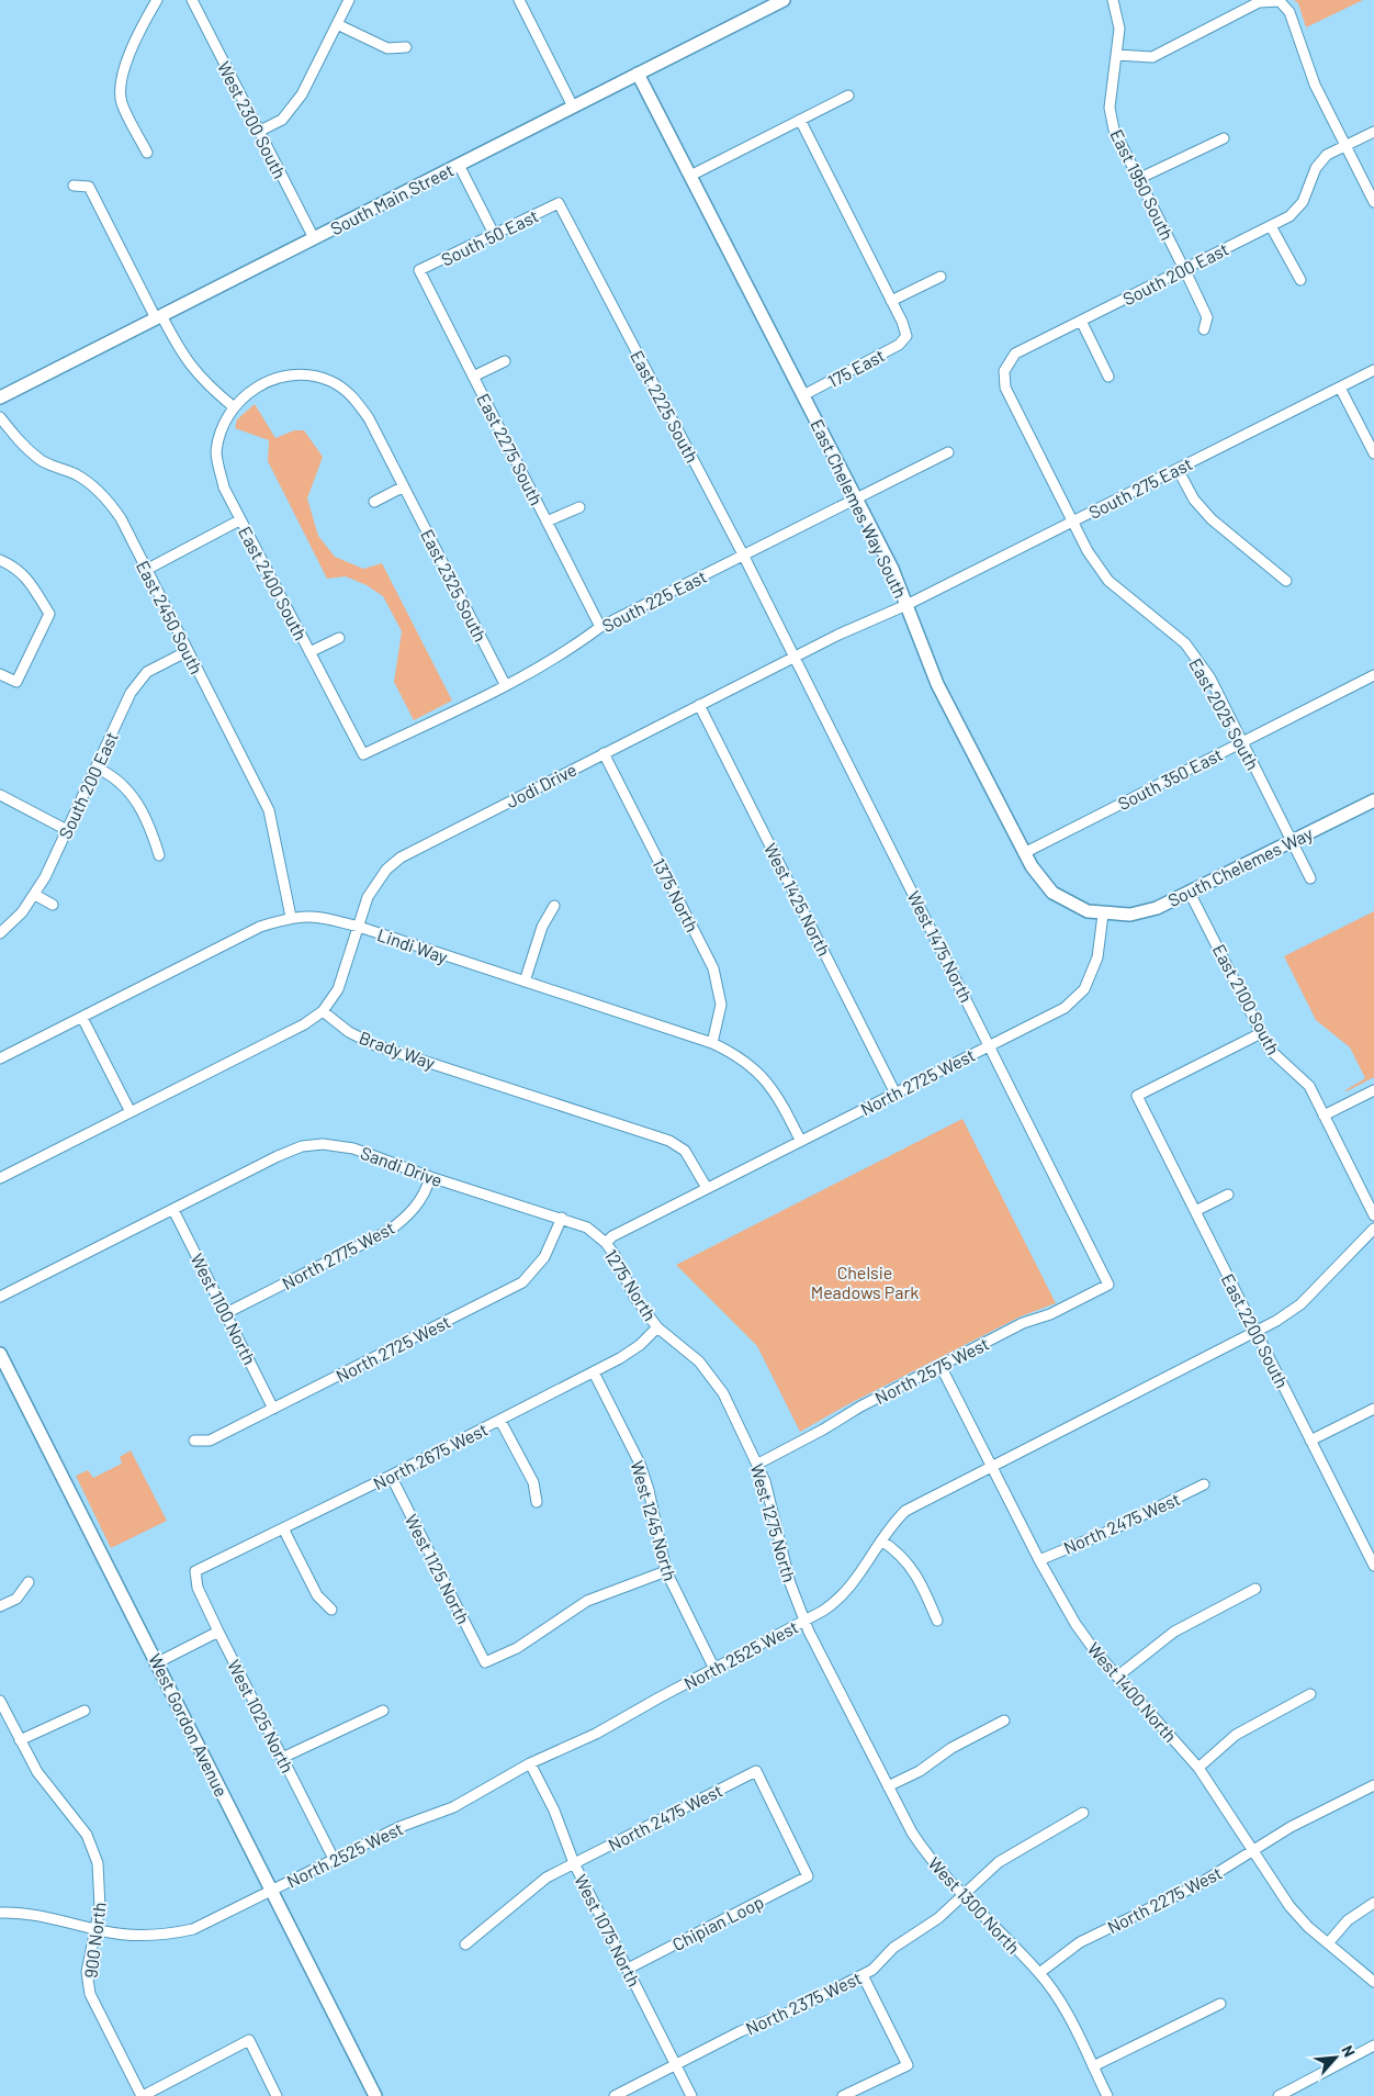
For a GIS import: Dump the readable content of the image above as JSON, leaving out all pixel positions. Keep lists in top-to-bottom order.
{
  "streets": {
    "street": [
      "West 2300 South",
      "East 1950 South",
      "South Main Street",
      "South 50 East",
      "South 200 East",
      "175 East",
      "East 2225 South",
      "East 2275 South",
      "South 275 East",
      "East Chelemes Way South",
      "East 2400 South",
      "East 2325 South",
      "South 225 East",
      "East 2450 South",
      "East 2025 South",
      "South 350 East",
      "Jodi Drive",
      "South Chelemes Way",
      "1375 North",
      "West 1425 North",
      "Lindi Way",
      "West 1475 North",
      "East 2100 South",
      "Brady Way",
      "North 2725 West",
      "Sandi Drive",
      "North 2775 West",
      "1275 North",
      "West 1100 North",
      "East 2200 South",
      "North 2575 West",
      "North 2675 West",
      "West 1245 North",
      "West 1275 North",
      "North 2475 West",
      "West 1125 North",
      "North 2525 West",
      "West 1400 North",
      "West 1025 North",
      "West Gordon Avenue",
      "North 2275 West",
      "West 1300 North",
      "Chipian Loop",
      "West 1075 North",
      "900 North",
      "North 2375 West"
    ]
  },
  "crossings": [
    ["West 2300 South", "South Main Street"],
    ["East 1950 South", "South 200 East"],
    ["South Main Street", "East Chelemes Way South"],
    ["South 50 East", "East 2225 South"],
    ["South 50 East", "East 2275 South"],
    ["South 200 East", "East 2450 South"],
    ["South 200 East", "East 2025 South"],
    ["175 East", "East Chelemes Way South"],
    ["East 2225 South", "South 225 East"],
    ["East 2225 South", "West 1475 North"],
    ["East 2275 South", "South 225 East"],
    ["South 275 East", "East Chelemes Way South"],
    ["South 275 East", "East 2025 South"],
    ["South 275 East", "Jodi Drive"],
    ["East Chelemes Way South", "South 225 East"],
    ["East Chelemes Way South", "South 350 East"],
    ["East Chelemes Way South", "South Chelemes Way"],
    ["East Chelemes Way South", "North 2725 West"],
    ["East 2400 South", "East 2325 South"],
    ["East 2400 South", "South 225 East"],
    ["East 2325 South", "South 225 East"],
    ["East 2450 South", "Lindi Way"],
    ["East 2025 South", "South 350 East"],
    ["East 2025 South", "South Chelemes Way"],
    ["Jodi Drive", "1375 North"],
    ["Jodi Drive", "West 1425 North"],
    ["Jodi Drive", "Lindi Way"],
    ["Jodi Drive", "West 1475 North"],
    ["Jodi Drive", "Brady Way"],
    ["South Chelemes Way", "East 2100 South"],
    ["South Chelemes Way", "North 2725 West"],
    ["1375 North", "Lindi Way"],
    ["West 1425 North", "North 2725 West"],
    ["Lindi Way", "North 2725 West"],
    ["West 1475 North", "North 2725 West"],
    ["West 1475 North", "North 2575 West"],
    ["East 2100 South", "East 2200 South"],
    ["North 2725 West", "Sandi Drive"],
    ["North 2725 West", "West 1100 North"],
    ["Sandi Drive", "North 2775 West"],
    ["Sandi Drive", "1275 North"],
    ["Sandi Drive", "West 1100 North"],
    ["North 2775 West", "West 1100 North"],
    ["1275 North", "North 2675 West"],
    ["1275 North", "West 1275 North"],
    ["East 2200 South", "North 2525 West"],
    ["North 2575 West", "West 1275 North"],
    ["North 2575 West", "West 1400 North"],
    ["North 2675 West", "West 1245 North"],
    ["North 2675 West", "West 1275 North"],
    ["North 2675 West", "West 1125 North"],
    ["North 2675 West", "West 1025 North"],
    ["West 1245 North", "West 1125 North"],
    ["West 1245 North", "North 2525 West"],
    ["West 1275 North", "North 2525 West"],
    ["West 1275 North", "West 1300 North"],
    ["North 2475 West", "West 1400 North"],
    ["North 2475 West", "Chipian Loop"],
    ["North 2475 West", "West 1075 North"],
    ["North 2525 West", "West 1400 North"],
    ["North 2525 West", "West 1025 North"],
    ["North 2525 West", "West Gordon Avenue"],
    ["North 2525 West", "West 1300 North"],
    ["North 2525 West", "West 1075 North"],
    ["North 2525 West", "900 North"],
    ["West 1400 North", "North 2275 West"],
    ["North 2275 West", "West 1300 North"],
    ["West 1300 North", "North 2375 West"],
    ["Chipian Loop", "West 1075 North"],
    ["West 1075 North", "North 2375 West"]
  ],
  "parks": ["Chelsie Meadows Park"],
  "north": "top right"
}
